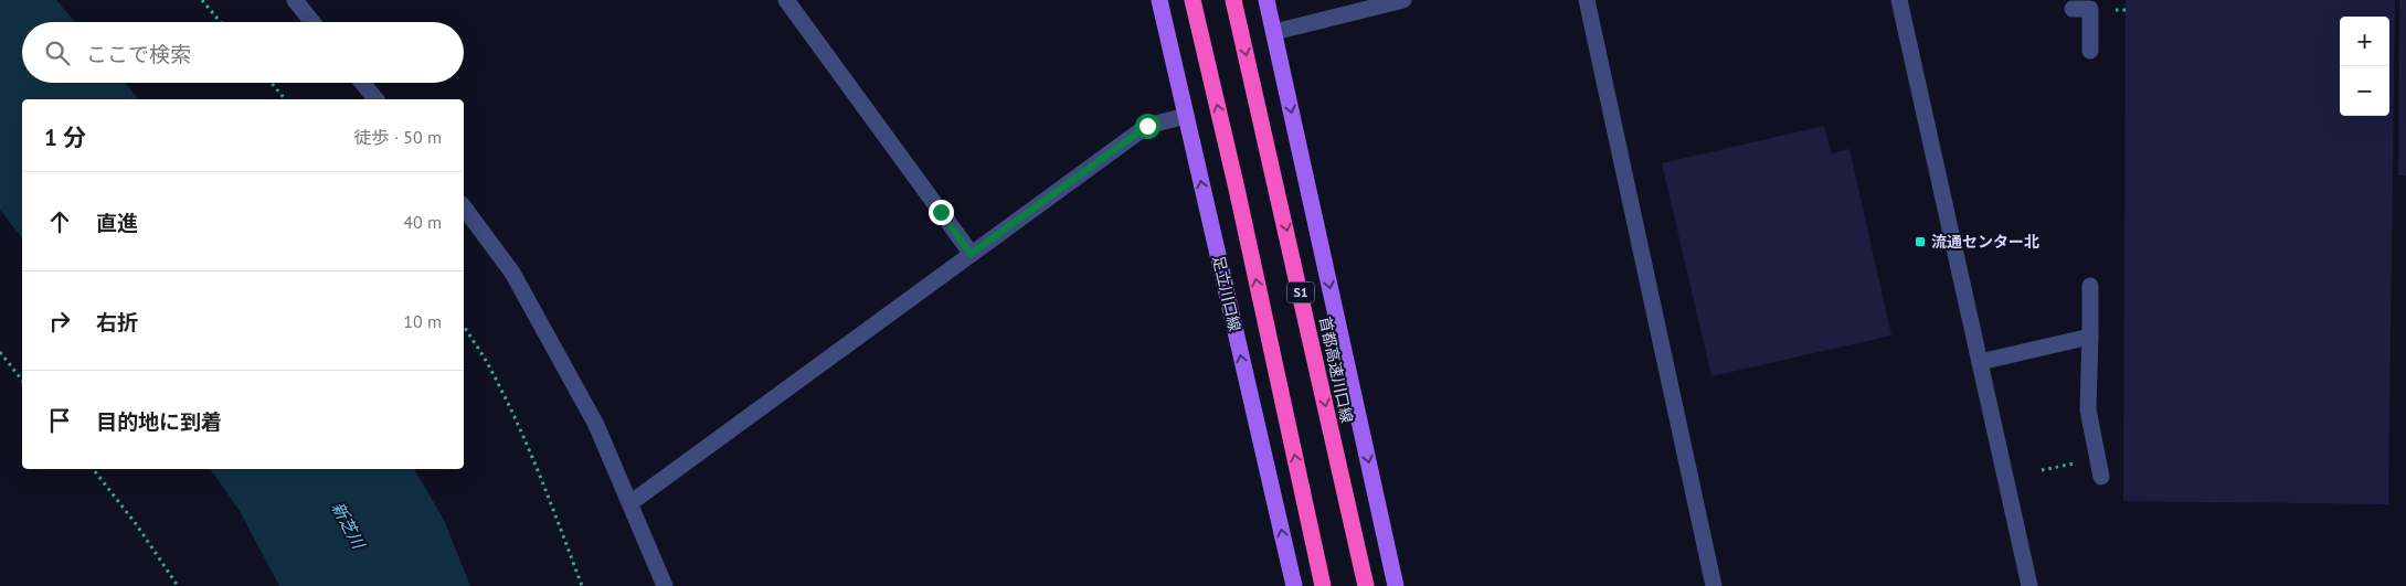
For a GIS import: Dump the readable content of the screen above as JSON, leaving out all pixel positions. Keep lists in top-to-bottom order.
{
  "streets": {
    "highway": ["S1", "首都高速川口線"],
    "main road": ["足立川口線"]
  },
  "water": ["新芝川"],
  "places": {
    "transit": ["流通センター北"]
  },
  "page": {
    "map_buttons": ["+", "−"],
    "search": "ここで検索",
    "heading": ["1 分", "徒歩 · 50 m"],
    "list": [
      ["直進", "40 m"],
      ["右折", "10 m"],
      "目的地に到着"
    ]
  }
}
